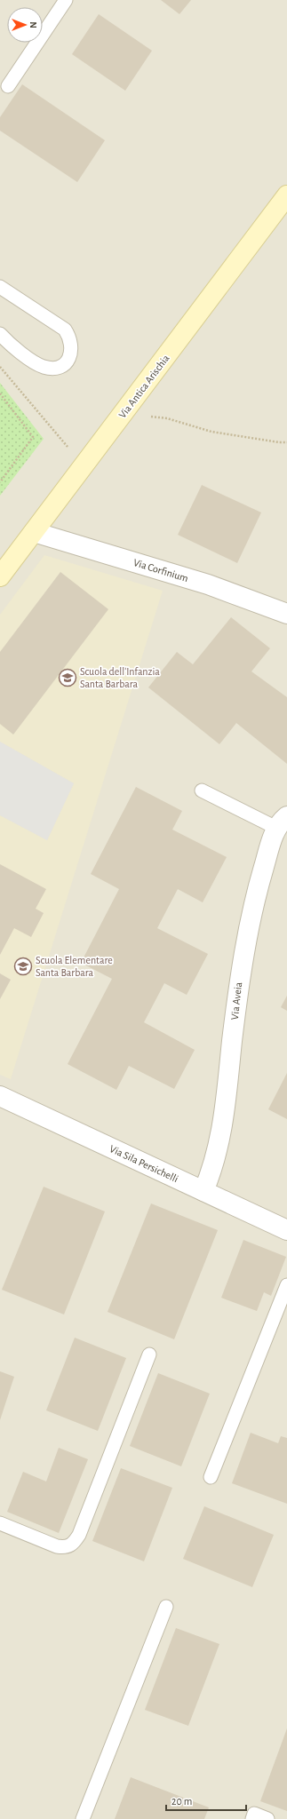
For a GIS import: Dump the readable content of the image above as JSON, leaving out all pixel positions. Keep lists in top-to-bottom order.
{
  "streets": {
    "main road": ["Via Antica Arischia"],
    "street": ["Via Corfinium", "Via Aveia", "Via Sila Persichelli"]
  },
  "crossings": [
    ["Via Antica Arischia", "Via Corfinium"],
    ["Via Aveia", "Via Sila Persichelli"]
  ],
  "places": {
    "school or university": ["Scuola dell'Infanzia Santa Barbara", "Scuola Elementare Santa Barbara"]
  },
  "scale_bar": "20 m",
  "north": "right"
}
